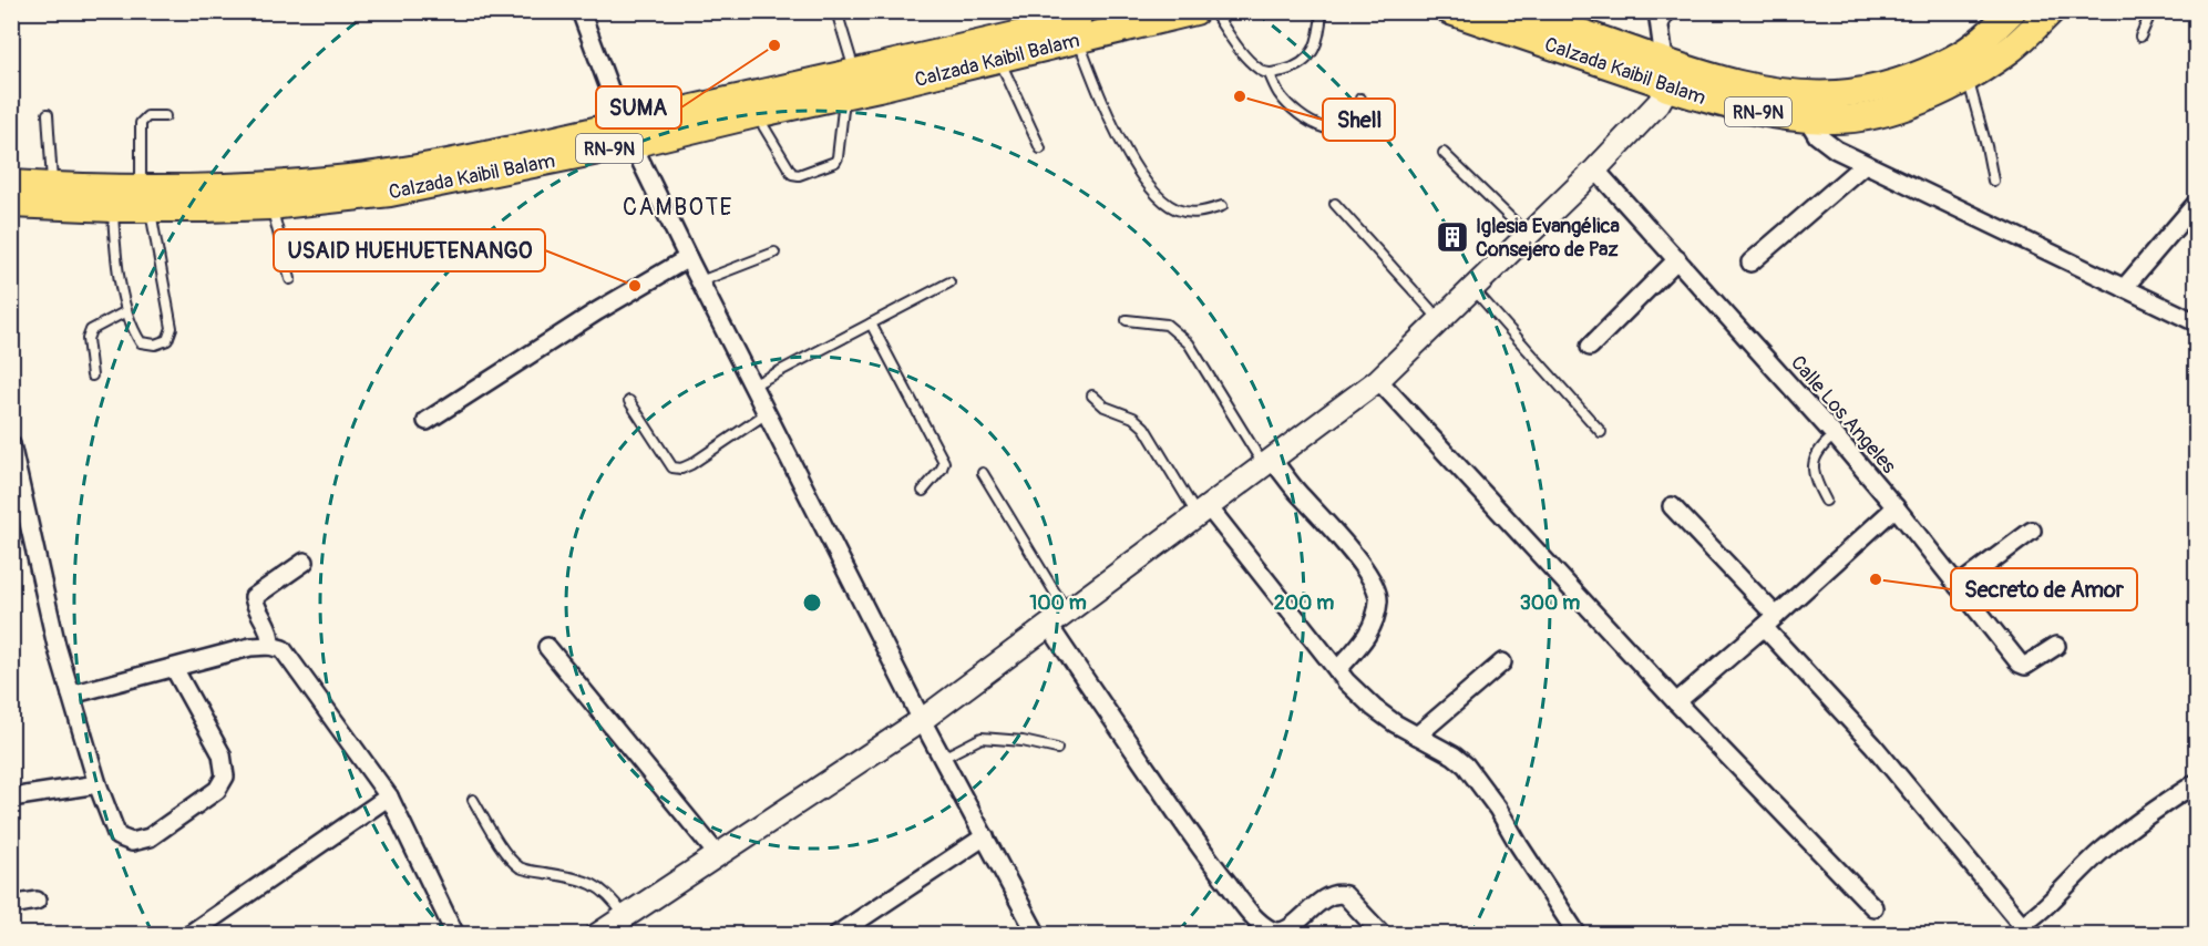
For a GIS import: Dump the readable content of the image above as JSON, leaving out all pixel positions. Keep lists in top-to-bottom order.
{
  "streets": {
    "main road": ["Calzada Kaibil Balam", "RN-9N"],
    "street": ["Calle Los Angeles"]
  },
  "districts": ["CAMBOTE"],
  "places": {
    "other": [
      "SUMA",
      "Shell",
      "USAID HUEHUETENANGO",
      "Secreto de Amor"
    ],
    "building": ["Iglesia Evangélica Consejero de Paz"]
  },
  "rings": ["100 m", "200 m", "300 m"]
}
